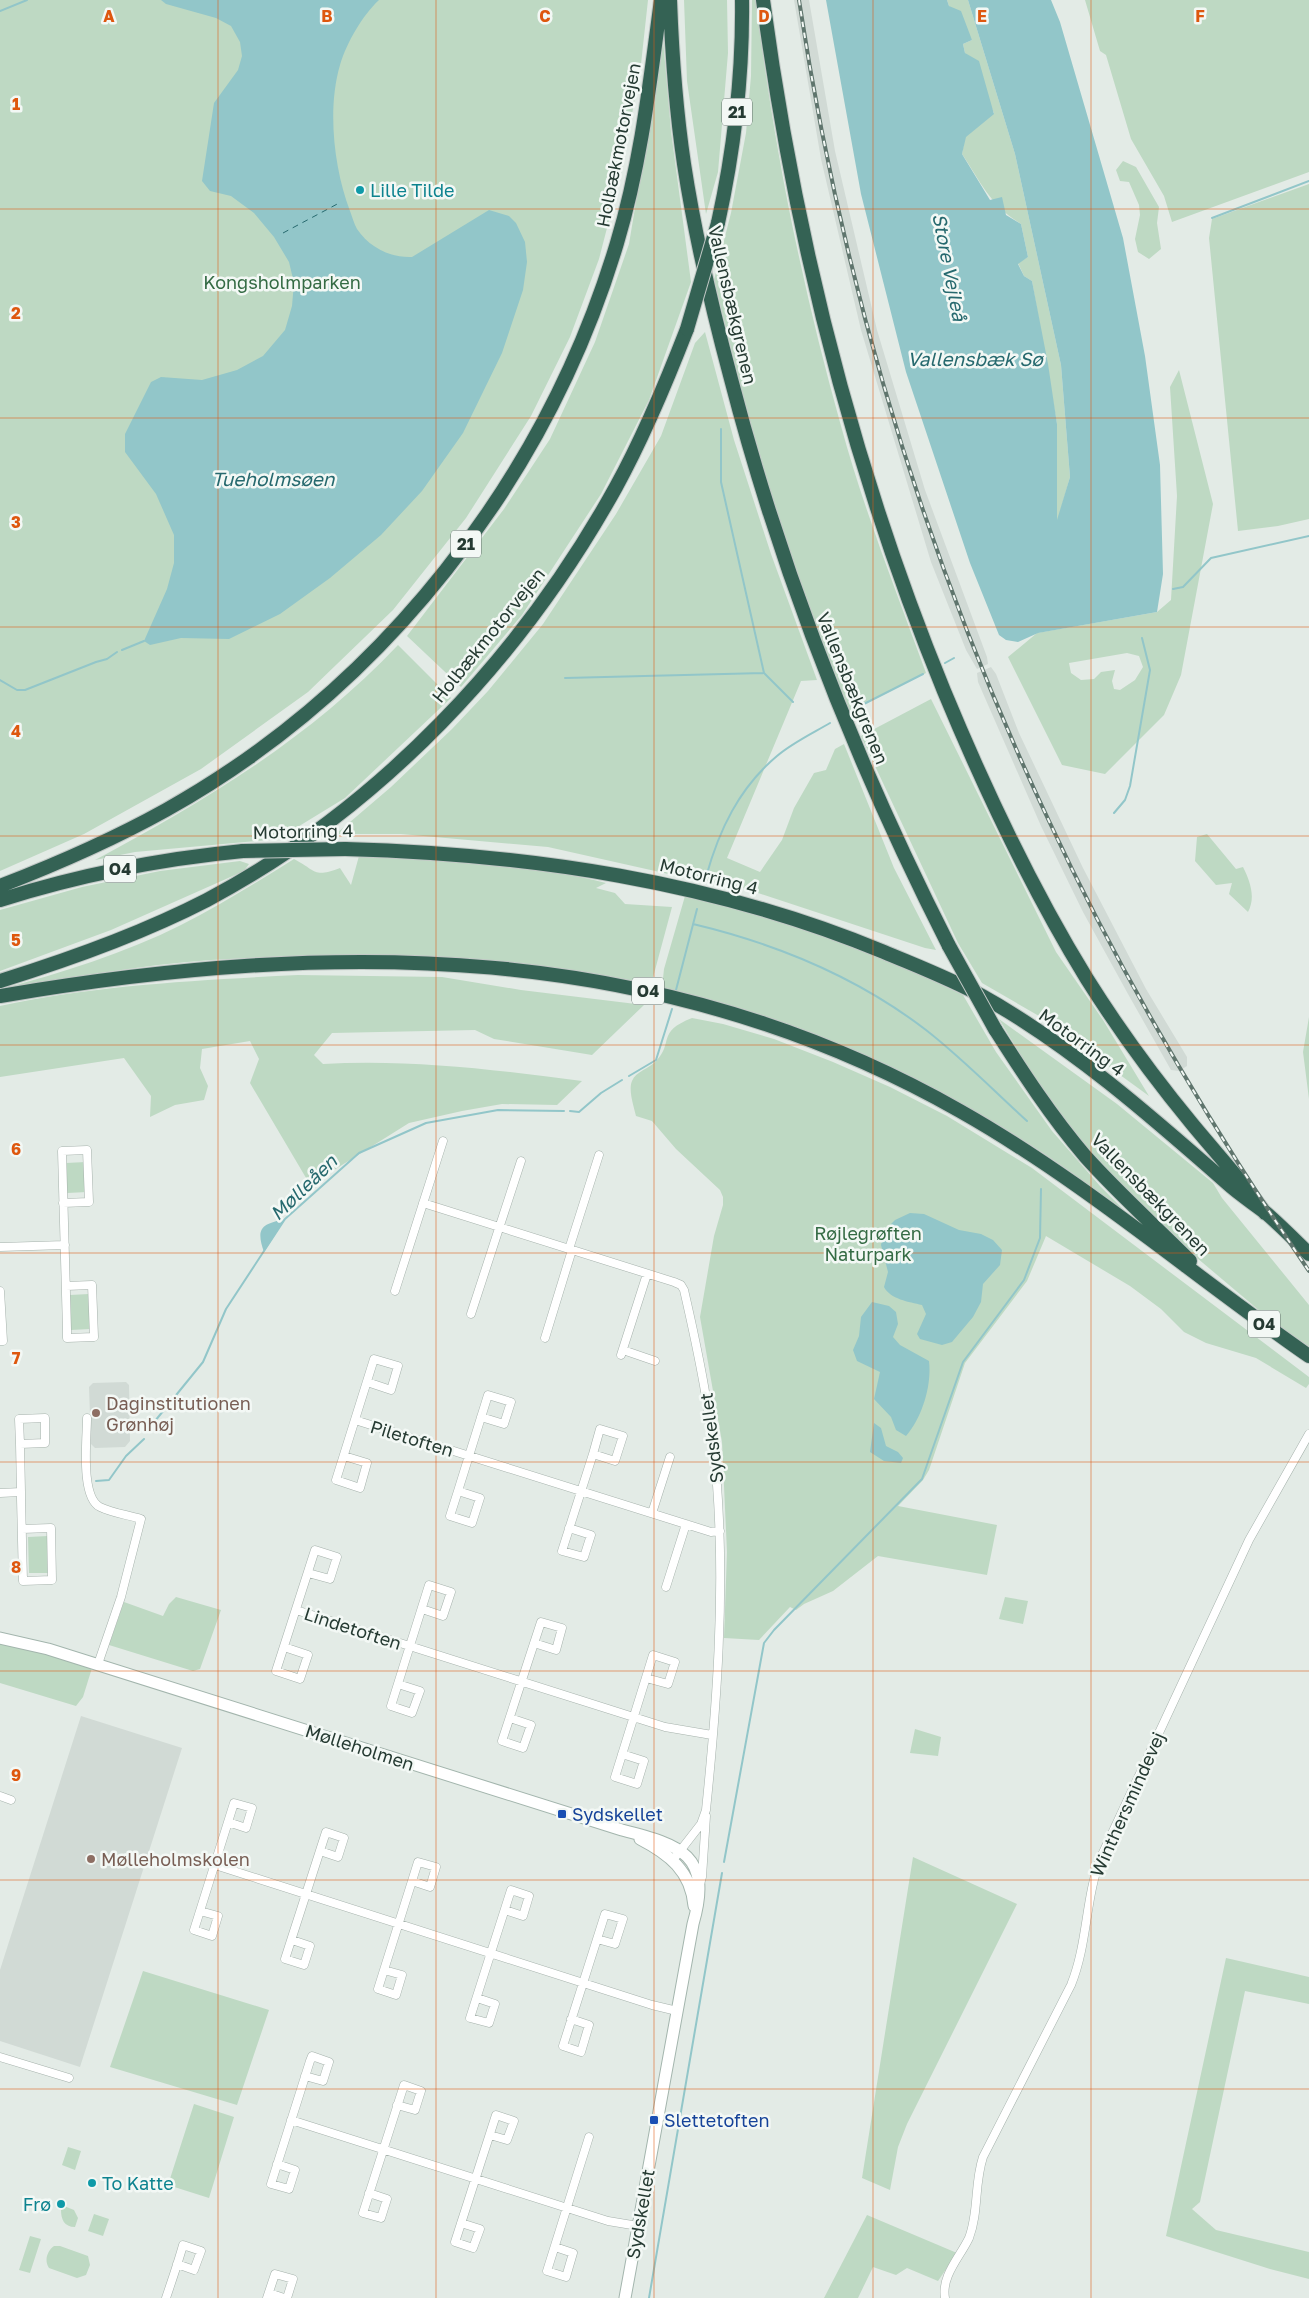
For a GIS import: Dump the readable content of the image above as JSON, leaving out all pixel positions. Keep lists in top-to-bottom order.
{
  "streets": {
    "highway": [
      "21",
      "Holbækmotorvejen",
      "Vallensbækgrenen",
      "Motorring 4",
      "O4"
    ],
    "street": [
      "Piletoften",
      "Sydskellet",
      "Lindetoften",
      "Mølleholmen",
      "Winthersmindevej"
    ]
  },
  "crossings": [
    ["Vallensbækgrenen", "O4"],
    ["Piletoften", "Sydskellet"],
    ["Sydskellet", "Lindetoften"],
    ["Sydskellet", "Mølleholmen"]
  ],
  "water": [
    "Store Vejleå",
    "Vallensbæk Sø",
    "Tueholmsøen",
    "Mølleåen"
  ],
  "parks": ["Kongsholmparken", "Røjlegrøften Naturpark"],
  "places": {
    "other": [
      "Lille Tilde",
      "Daginstitutionen Grønhøj",
      "Mølleholmskolen",
      "To Katte",
      "Frø"
    ],
    "transit": ["Sydskellet", "Slettetoften"]
  },
  "grid": {
    "columns": [
      "A",
      "B",
      "C",
      "D",
      "E",
      "F"
    ],
    "rows": [
      "1",
      "2",
      "3",
      "4",
      "5",
      "6",
      "7",
      "8",
      "9"
    ]
  }
}
